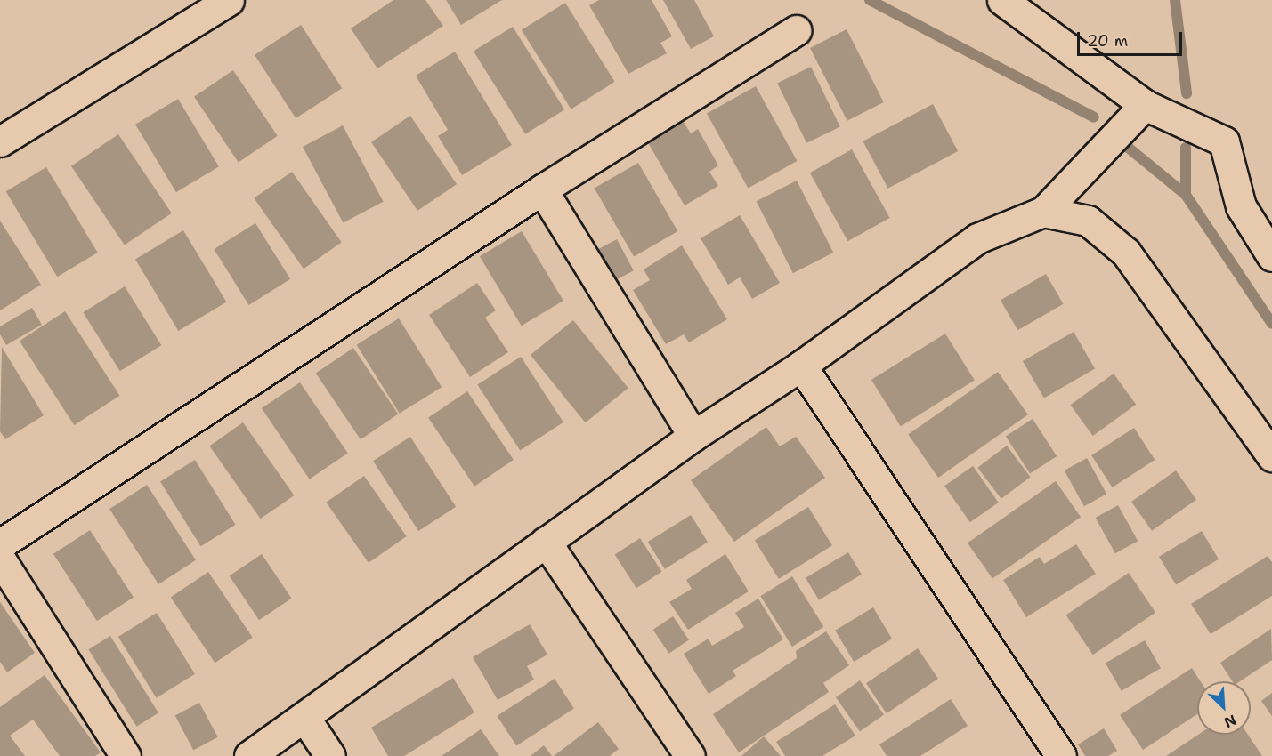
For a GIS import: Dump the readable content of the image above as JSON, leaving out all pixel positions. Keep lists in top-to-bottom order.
{
  "scale_bar": "20 m",
  "north": "bottom right"
}
